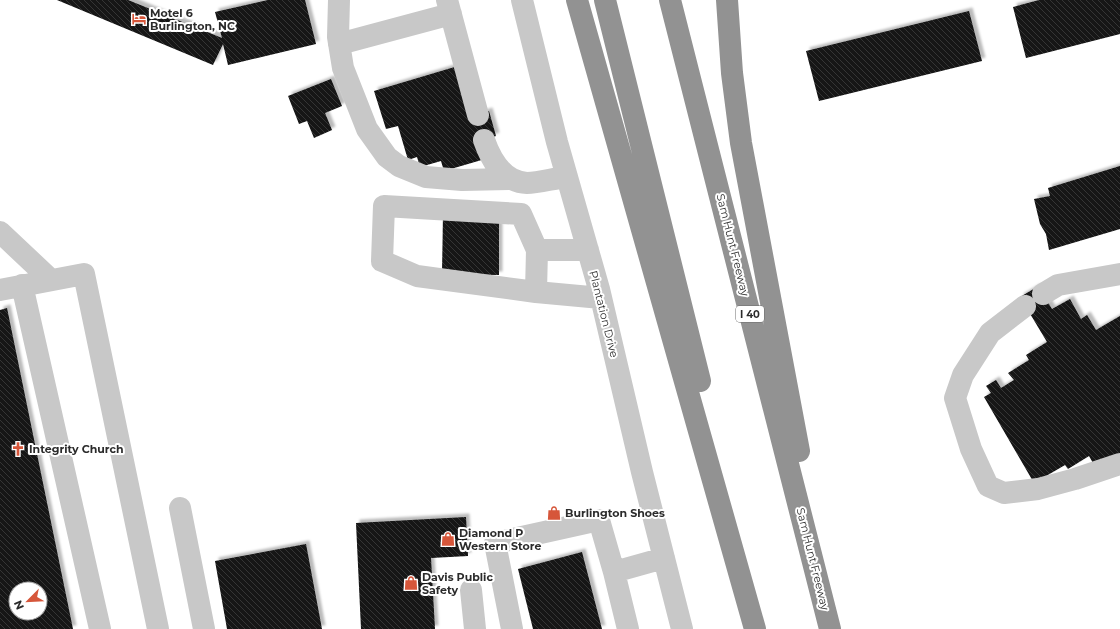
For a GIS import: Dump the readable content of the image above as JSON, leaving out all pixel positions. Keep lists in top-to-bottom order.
{
  "streets": {
    "highway": ["Sam Hunt Freeway", "I 40"],
    "street": ["Plantation Drive"]
  },
  "places": {
    "hotel": ["Motel 6 Burlington, NC"],
    "church": ["Integrity Church"],
    "shop": ["Burlington Shoes", "Diamond P Western Store", "Davis Public Safety"]
  },
  "north": "bottom left"
}
